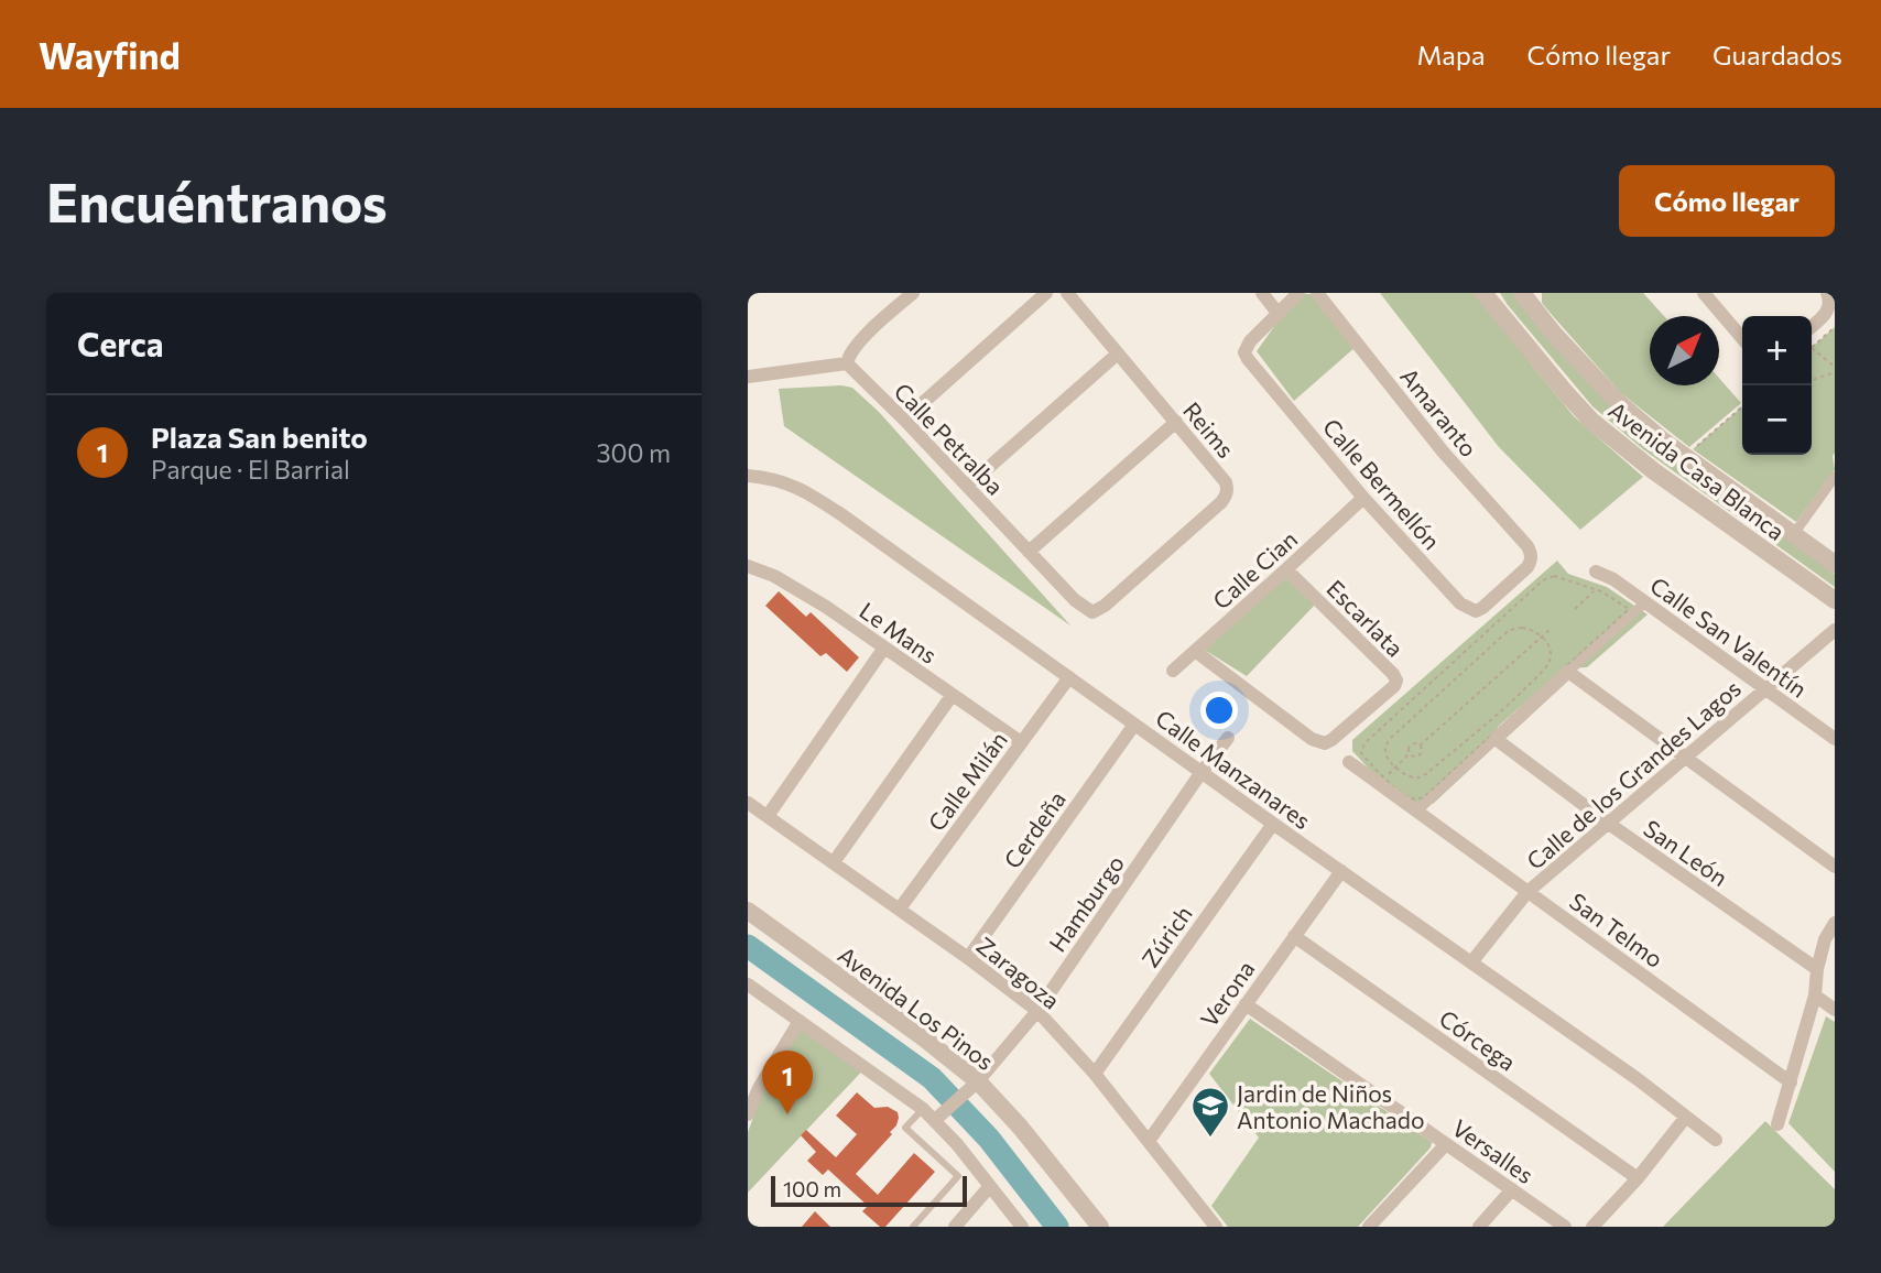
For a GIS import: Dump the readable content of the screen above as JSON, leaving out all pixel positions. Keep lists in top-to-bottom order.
{
  "streets": {
    "street": [
      "Amaranto",
      "Reims",
      "Calle Petralba",
      "Avenida Casa Blanca",
      "Calle Bermellón",
      "Calle Cian",
      "Escarlata",
      "Le Mans",
      "Calle San Valentín",
      "Calle Manzanares",
      "Calle de los Grandes Lagos",
      "Calle Milán",
      "Cerdeña",
      "San León",
      "Hamburgo",
      "San Telmo",
      "Zúrich",
      "Zaragoza",
      "Verona",
      "Avenida Los Pinos",
      "Córcega",
      "Versalles"
    ]
  },
  "crossings": [
    ["Amaranto", "Calle Bermellón"],
    ["Reims", "Calle Petralba"],
    ["Calle Bermellón", "Calle Cian"],
    ["Calle Cian", "Escarlata"],
    ["Le Mans", "Calle Milán"],
    ["Calle San Valentín", "Calle de los Grandes Lagos"],
    ["Calle Manzanares", "Calle de los Grandes Lagos"],
    ["Calle Manzanares", "Calle Milán"],
    ["Calle Manzanares", "Cerdeña"],
    ["Calle Manzanares", "Hamburgo"],
    ["Calle Manzanares", "Zúrich"],
    ["Calle Manzanares", "Verona"],
    ["Calle de los Grandes Lagos", "San León"],
    ["Calle de los Grandes Lagos", "San Telmo"],
    ["Calle Milán", "Zaragoza"],
    ["Cerdeña", "Zaragoza"],
    ["Hamburgo", "Zaragoza"],
    ["Hamburgo", "Avenida Los Pinos"],
    ["Zúrich", "Zaragoza"],
    ["Zaragoza", "Verona"],
    ["Verona", "Córcega"],
    ["Verona", "Versalles"]
  ],
  "places": {
    "school or university": ["Jardin de Niños Antonio Machado"]
  },
  "scale_bar": "100 m",
  "north": "top right",
  "page": {
    "header": "Wayfind",
    "nav": ["Mapa", "Cómo llegar", "Guardados"],
    "buttons": "Cómo llegar",
    "title": "Encuéntranos",
    "heading": "Cerca",
    "map_buttons": ["+", "−"],
    "list": [
      {
        "mark": "1",
        "name": "Plaza San benito",
        "note": "Parque · El Barrial",
        "value": "300 m"
      }
    ],
    "pins": "1",
    "scale": "100 m"
  }
}
